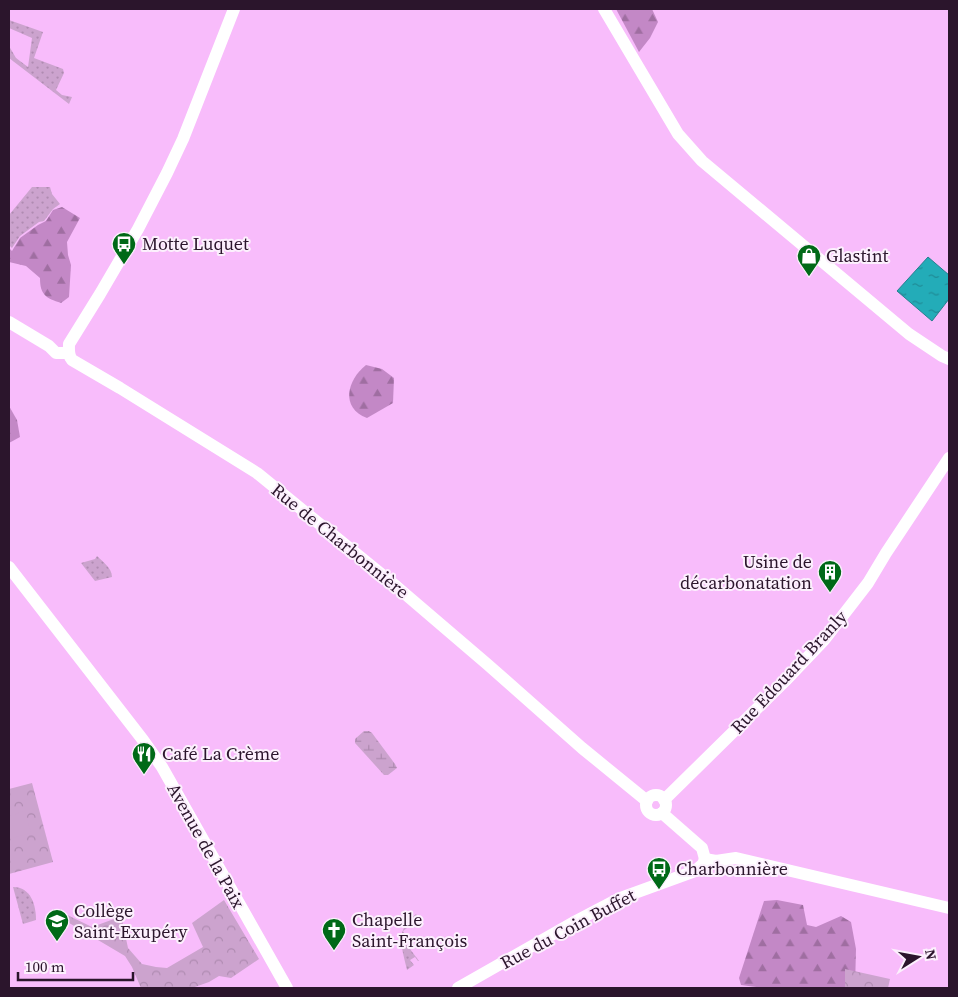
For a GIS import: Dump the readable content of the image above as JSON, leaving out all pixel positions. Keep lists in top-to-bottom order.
{
  "streets": {
    "street": [
      "Rue de Charbonnière",
      "Rue Edouard Branly",
      "Avenue de la Paix",
      "Rue du Coin Buffet"
    ]
  },
  "crossings": [
    ["Rue de Charbonnière", "Rue Edouard Branly"]
  ],
  "places": {
    "bus stop": ["Motte Luquet", "Charbonnière"],
    "shop": ["Glastint"],
    "building": ["Usine de décarbonatation"],
    "restaurant": ["Café La Crème"],
    "school or university": ["Collège Saint-Exupéry"],
    "church": ["Chapelle Saint-François"]
  },
  "scale_bar": "100 m",
  "north": "right"
}
